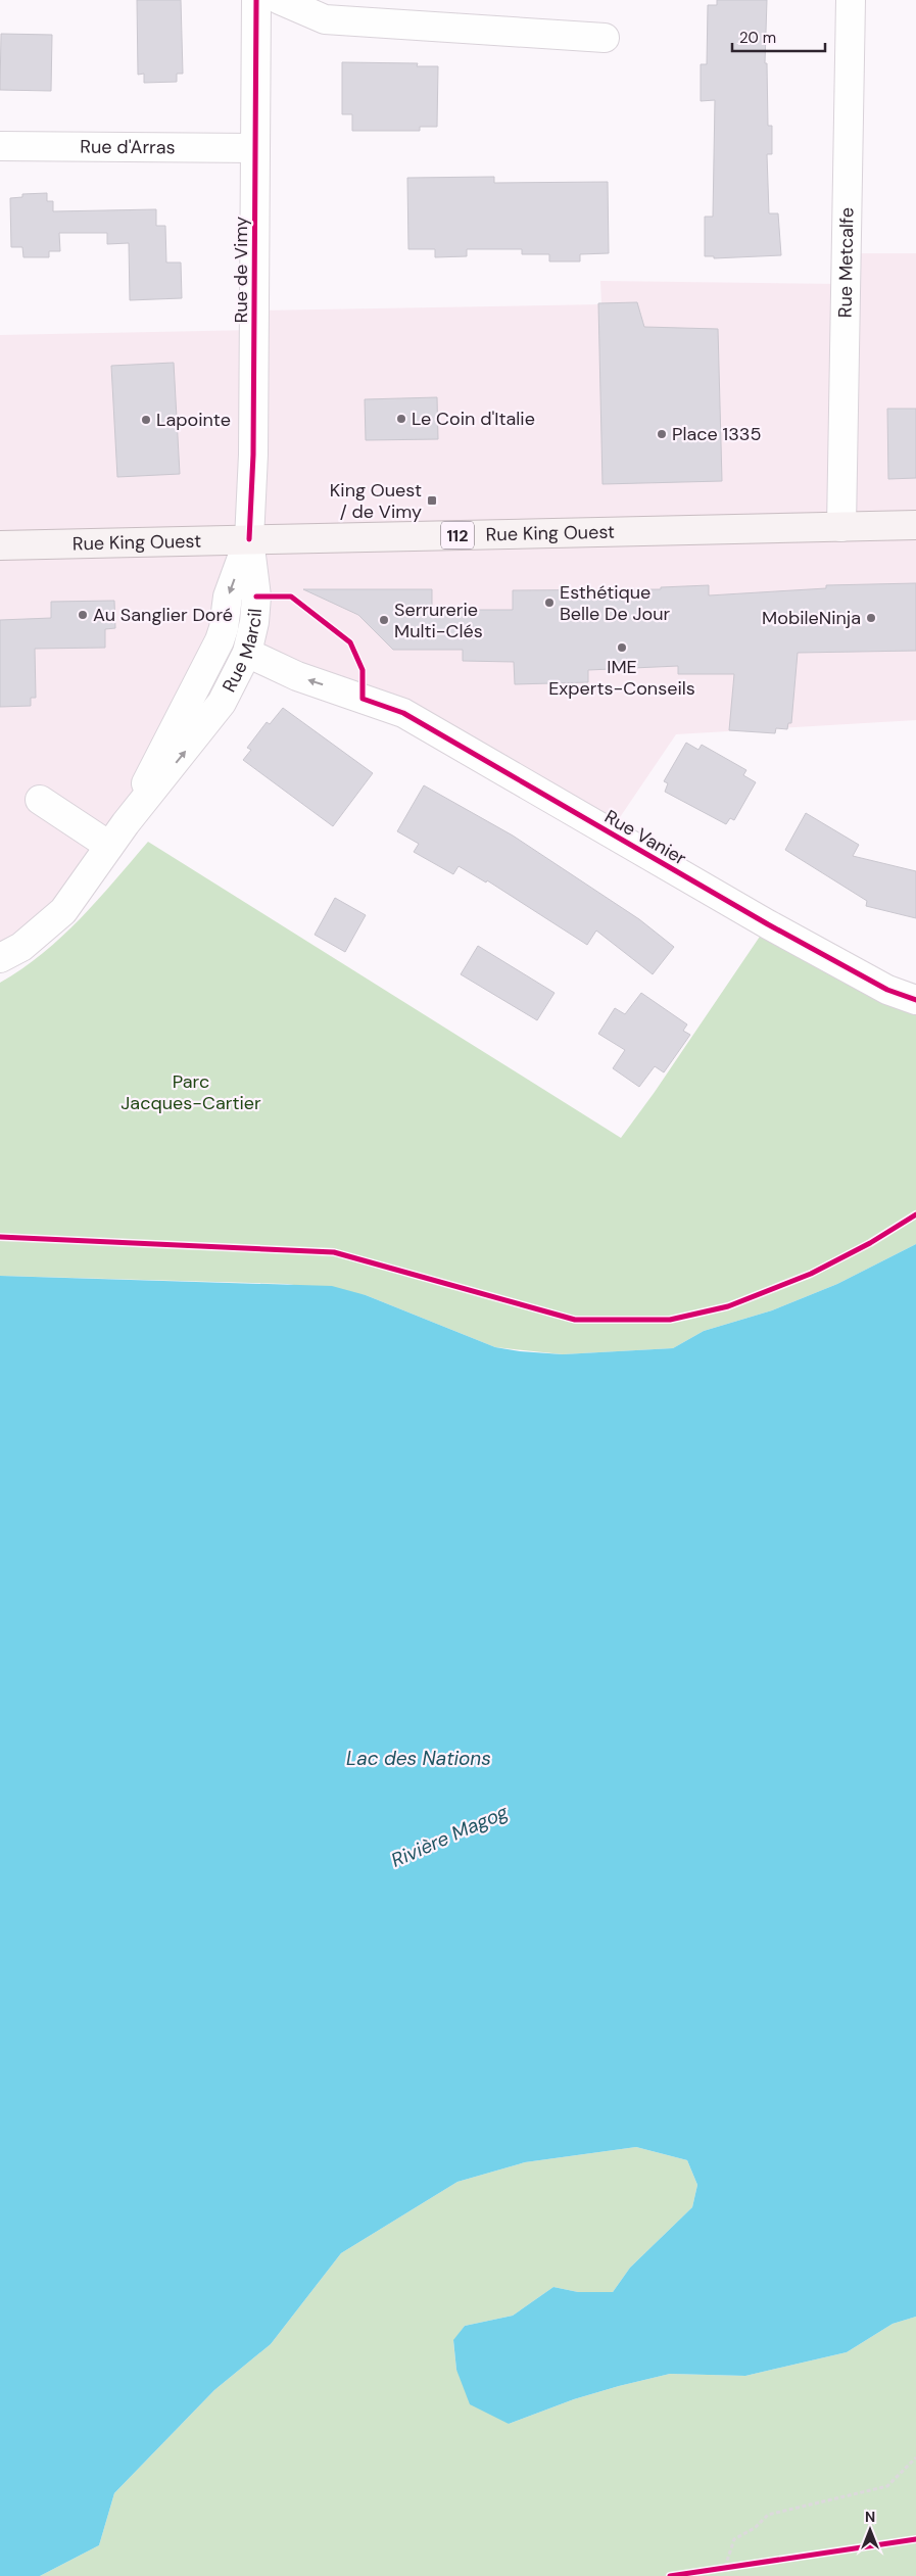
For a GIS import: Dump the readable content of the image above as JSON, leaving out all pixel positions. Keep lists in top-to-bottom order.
{
  "streets": {
    "main road": ["Rue King Ouest", "112"],
    "street": [
      "Rue d'Arras",
      "Rue Metcalfe",
      "Rue de Vimy",
      "Rue Marcil",
      "Rue Vanier"
    ]
  },
  "crossings": [
    ["Rue d'Arras", "Rue de Vimy"],
    ["Rue Metcalfe", "Rue King Ouest"],
    ["Rue de Vimy", "Rue King Ouest"],
    ["Rue de Vimy", "Rue Marcil"],
    ["Rue King Ouest", "Rue Marcil"],
    ["Rue Marcil", "Rue Vanier"]
  ],
  "one_way": ["Rue Vanier"],
  "water": ["Lac des Nations", "Rivière Magog"],
  "parks": ["Parc Jacques-Cartier"],
  "places": {
    "other": [
      "Le Coin d'Italie",
      "Lapointe",
      "Place 1335",
      "Esthétique Belle De Jour",
      "Au Sanglier Doré",
      "MobileNinja",
      "Serrurerie Multi-Clés",
      "IME Experts-Conseils"
    ],
    "transit": ["King Ouest / de Vimy"]
  },
  "scale_bar": "20 m",
  "north": "top"
}
